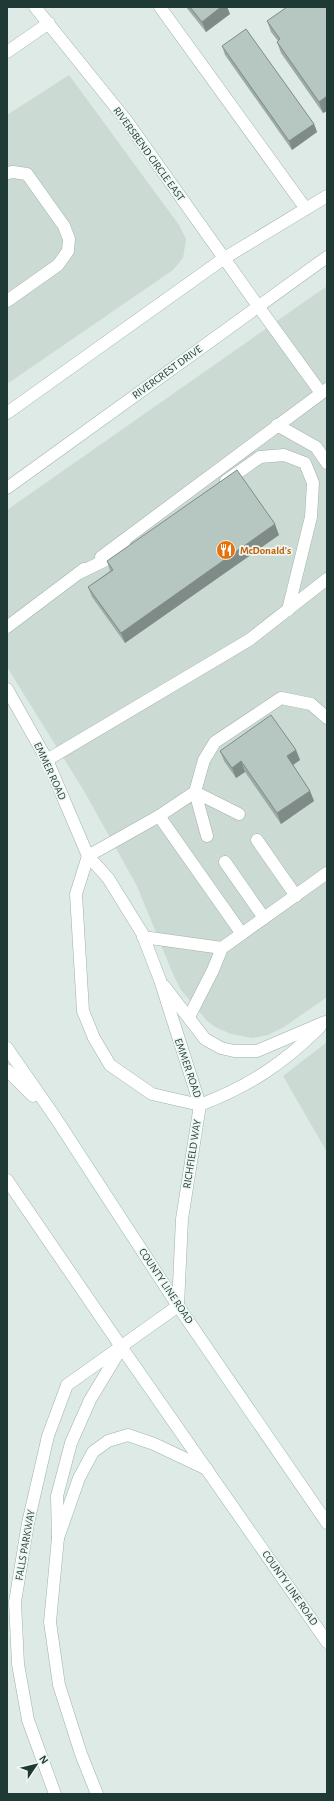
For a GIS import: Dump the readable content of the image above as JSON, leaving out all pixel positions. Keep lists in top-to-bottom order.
{
  "streets": {
    "street": [
      "RIVERSBEND CIRCLE EAST",
      "RIVERCREST DRIVE",
      "EMMER ROAD",
      "RICHFIELD WAY",
      "COUNTY LINE ROAD",
      "FALLS PARKWAY"
    ]
  },
  "crossings": [
    ["RIVERSBEND CIRCLE EAST", "RIVERCREST DRIVE"],
    ["EMMER ROAD", "RICHFIELD WAY"],
    ["RICHFIELD WAY", "COUNTY LINE ROAD"],
    ["RICHFIELD WAY", "FALLS PARKWAY"],
    ["COUNTY LINE ROAD", "FALLS PARKWAY"]
  ],
  "places": {
    "restaurant": ["McDonald's"]
  },
  "north": "top right"
}
